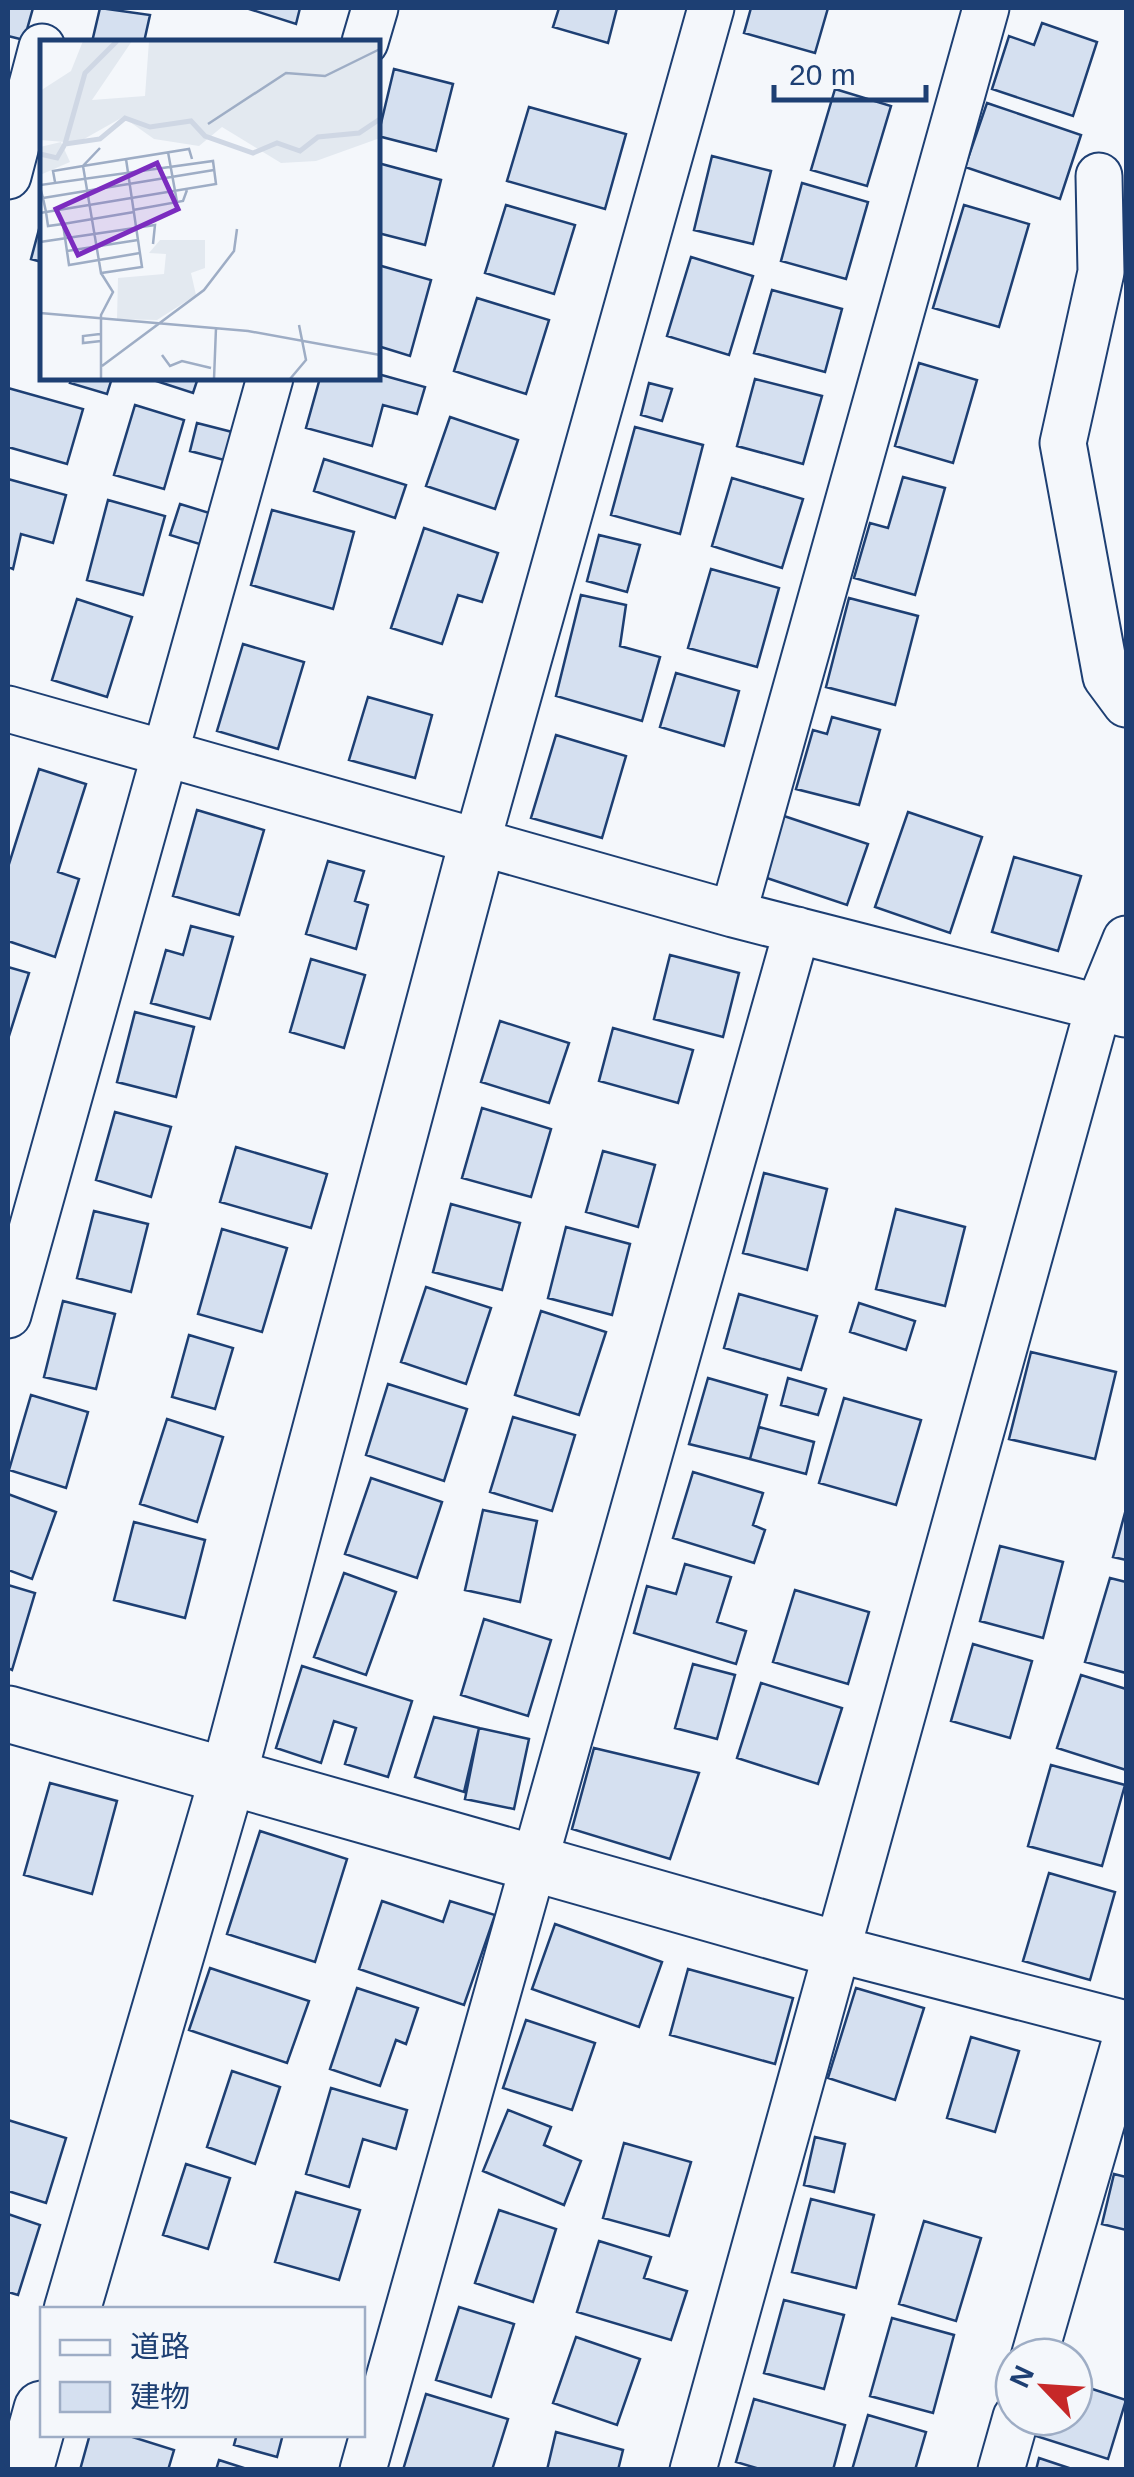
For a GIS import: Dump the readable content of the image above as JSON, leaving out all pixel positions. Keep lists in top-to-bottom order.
{
  "legend": ["道路", "建物"],
  "scale_bar": "20 m",
  "north": "top left"
}
